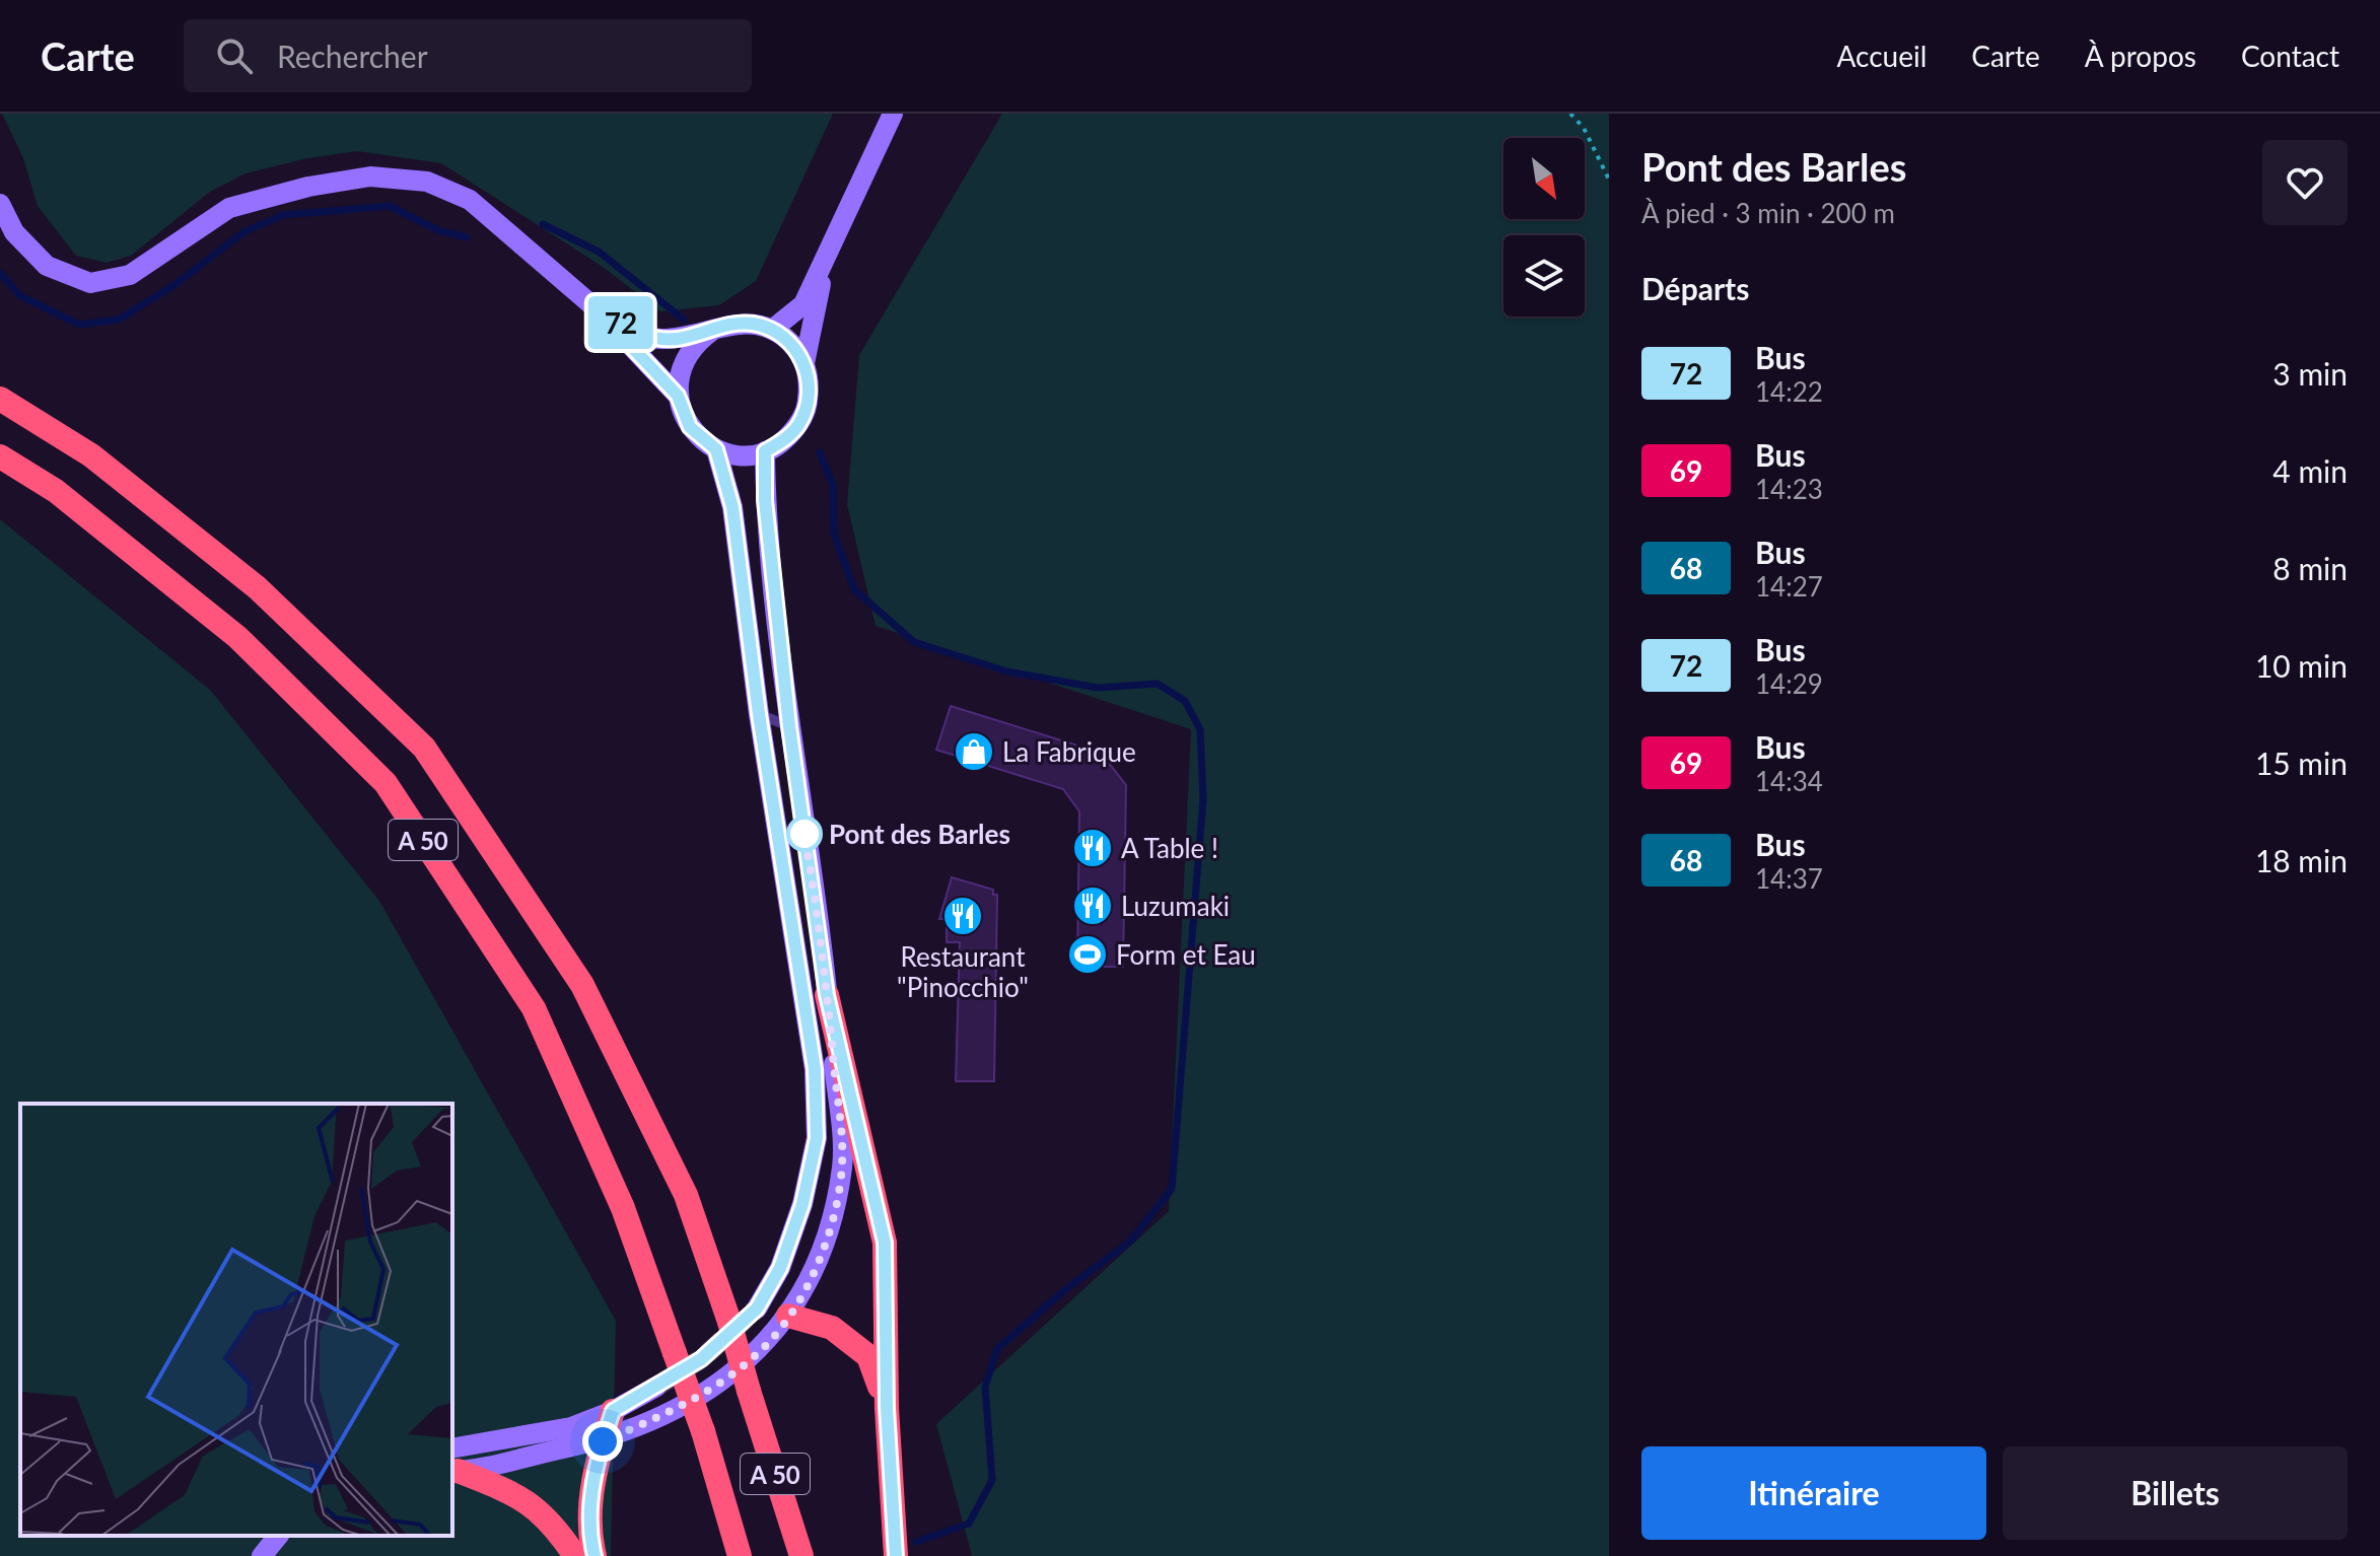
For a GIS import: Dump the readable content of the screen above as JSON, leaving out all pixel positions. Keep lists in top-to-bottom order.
{
  "streets": {
    "highway": ["A 50"]
  },
  "places": {
    "shop": ["La Fabrique"],
    "other": ["Pont des Barles"],
    "restaurant": ["A Table !", "Luzumaki", "Restaurant \"Pinocchio\""],
    "sports": ["Form et Eau"]
  },
  "lines": ["bus line 72"],
  "north": "bottom right",
  "page": {
    "header": "Carte",
    "search": "Rechercher",
    "nav": [
      "Accueil",
      "Carte",
      "À propos",
      "Contact"
    ],
    "on_map": "72",
    "heading": [
      ["Pont des Barles", "À pied · 3 min · 200 m"],
      "Départs"
    ],
    "list": [
      {
        "mark": "72",
        "name": "Bus",
        "note": "14:22",
        "value": "3 min"
      },
      {
        "mark": "69",
        "name": "Bus",
        "note": "14:23",
        "value": "4 min"
      },
      {
        "mark": "68",
        "name": "Bus",
        "note": "14:27",
        "value": "8 min"
      },
      {
        "mark": "72",
        "name": "Bus",
        "note": "14:29",
        "value": "10 min"
      },
      {
        "mark": "69",
        "name": "Bus",
        "note": "14:34",
        "value": "15 min"
      },
      {
        "mark": "68",
        "name": "Bus",
        "note": "14:37",
        "value": "18 min"
      }
    ],
    "buttons": ["Itinéraire", "Billets"]
  }
}
